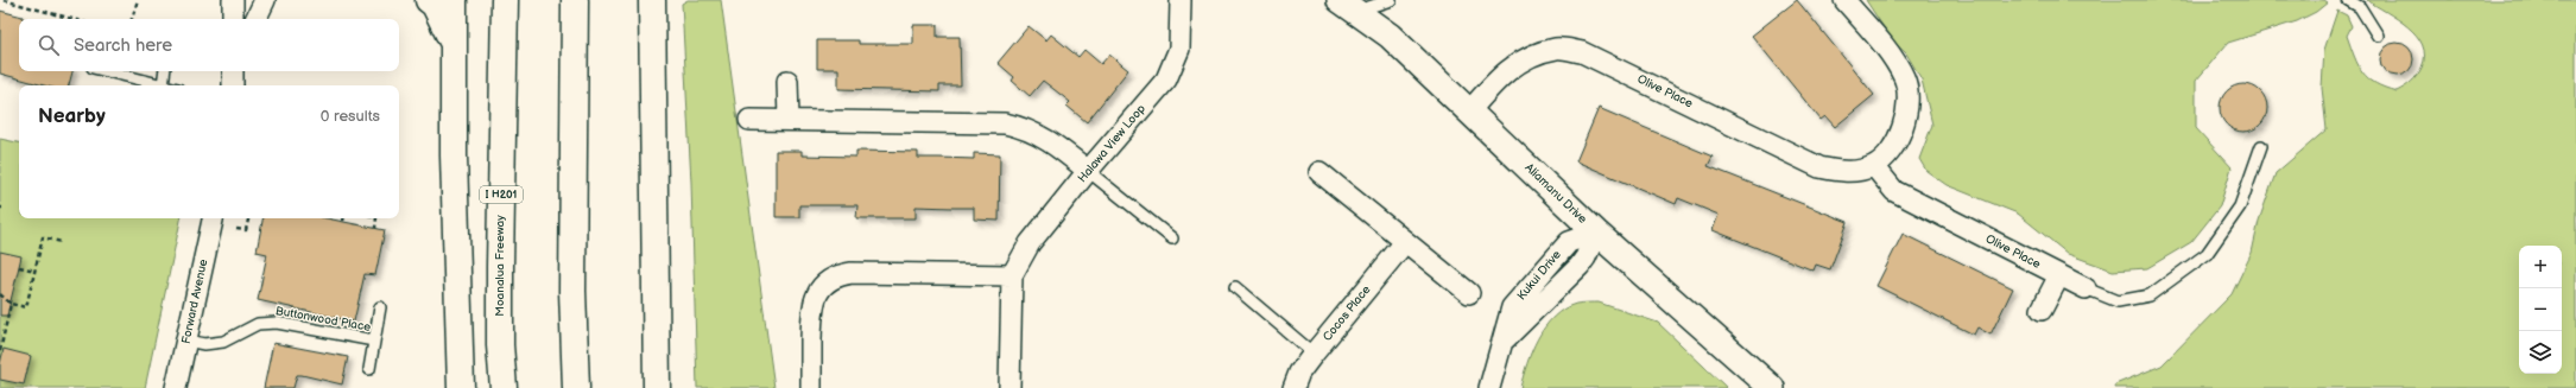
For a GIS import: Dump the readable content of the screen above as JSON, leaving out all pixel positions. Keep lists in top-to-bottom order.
{
  "streets": {
    "highway": ["I H201", "Moanalua Freeway"],
    "street": [
      "Olive Place",
      "Halawa View Loop",
      "Aliamanu Drive",
      "Kukui Drive",
      "Forward Avenue",
      "Cocos Place"
    ],
    "lane": ["Buttonwood Place"]
  },
  "crossings": [
    ["Olive Place", "Aliamanu Drive"],
    ["Aliamanu Drive", "Kukui Drive"],
    ["Forward Avenue", "Buttonwood Place"]
  ],
  "page": {
    "search": "Search here",
    "heading": ["Nearby", "0 results"],
    "map_buttons": ["+", "−"]
  }
}
